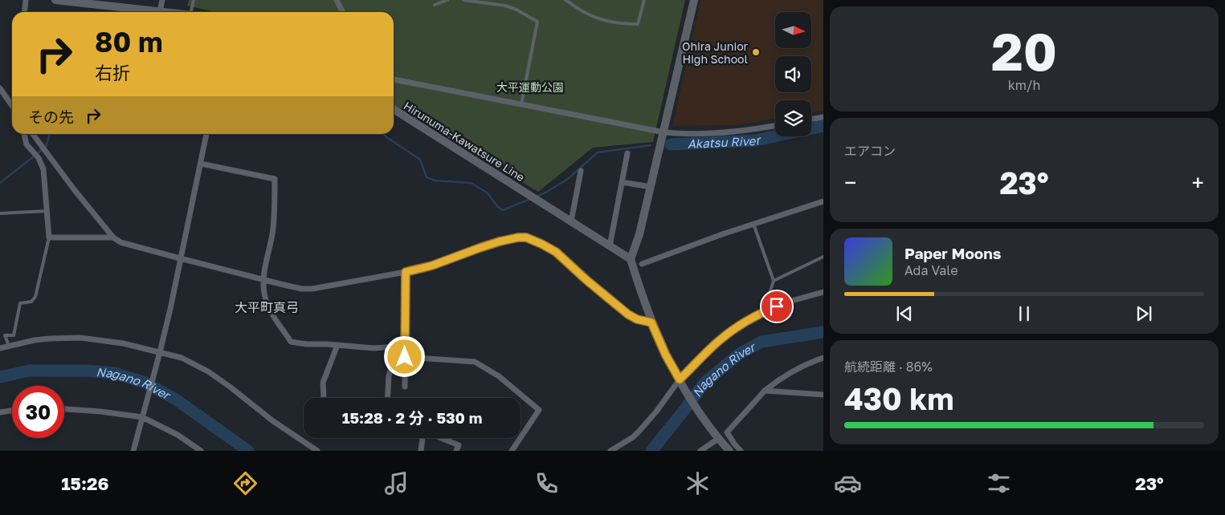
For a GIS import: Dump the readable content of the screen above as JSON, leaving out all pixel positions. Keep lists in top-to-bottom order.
{
  "streets": {
    "main road": ["Hirunuma-Kawatsure Line"]
  },
  "districts": ["大平町真弓"],
  "water": ["Akatsu River", "Nagano River"],
  "parks": ["大平運動公園"],
  "places": ["Ohira Junior High School"],
  "north": "right",
  "page": {
    "tile": [
      ["20", "km/h"],
      "エアコン",
      ["航続距離 · 86%", "430 km"]
    ],
    "turn": ["80 m", "右折"],
    "then": "その先",
    "heat": ["−", "23°", "+"],
    "song": ["Paper Moons", "Ada Vale"],
    "limit": "30",
    "trip": "15:28 · 2 分 · 530 m",
    "tabs": ["15:26", "23°"]
  }
}
